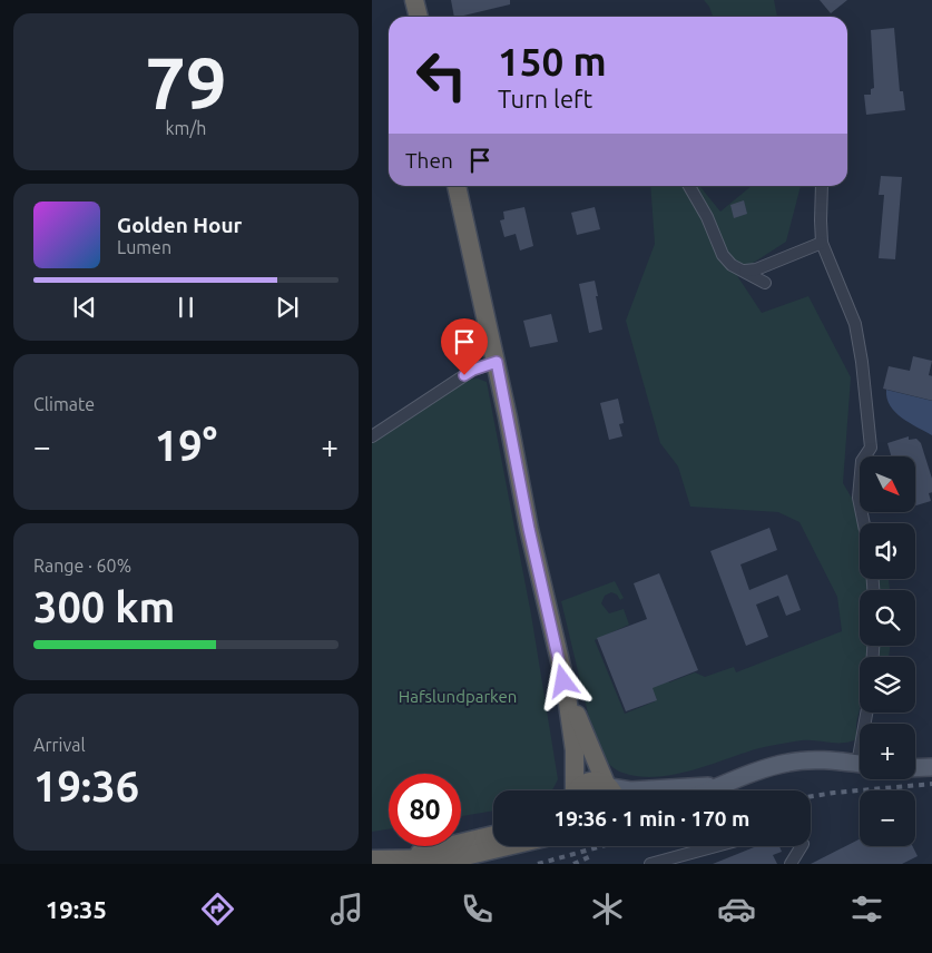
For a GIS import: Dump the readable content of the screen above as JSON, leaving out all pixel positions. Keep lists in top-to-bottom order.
{
  "parks": ["Hafslundparken"],
  "north": "bottom right",
  "page": {
    "tile": [
      ["79", "km/h"],
      "Climate",
      ["Range · 60%", "300 km"],
      ["Arrival", "19:36"]
    ],
    "turn": ["150 m", "Turn left"],
    "then": "Then",
    "song": ["Golden Hour", "Lumen"],
    "heat": ["−", "19°", "+"],
    "map_buttons": ["+", "−"],
    "limit": "80",
    "trip": "19:36 · 1 min · 170 m",
    "tabs": "19:35"
  }
}
